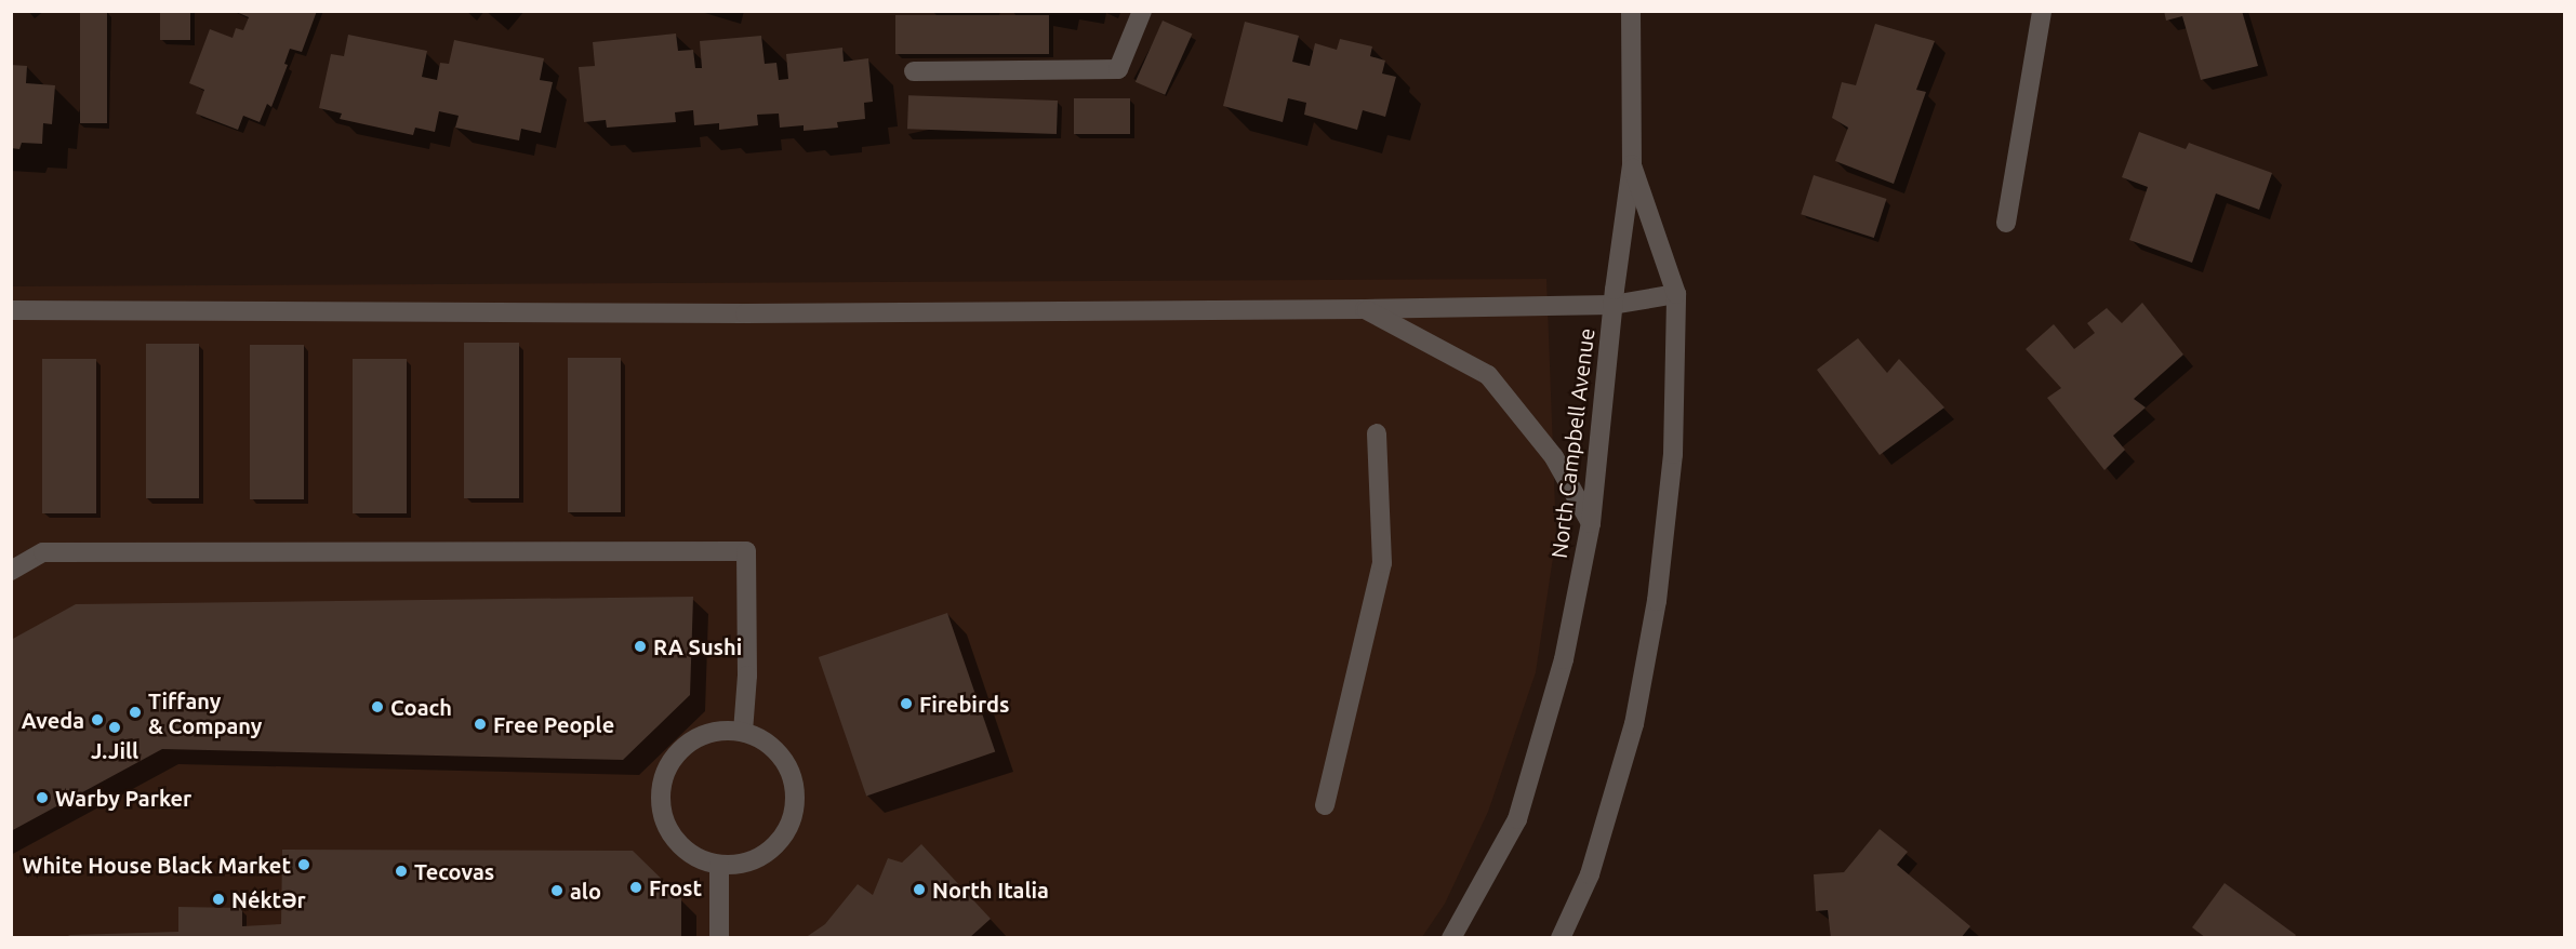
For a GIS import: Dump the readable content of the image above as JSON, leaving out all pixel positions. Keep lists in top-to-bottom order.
{
  "streets": {
    "street": ["North Campbell Avenue"]
  },
  "places": [
    "RA Sushi",
    "Firebirds",
    "Coach",
    "Tiffany & Company",
    "Aveda",
    "Free People",
    "J.Jill",
    "Warby Parker",
    "White House Black Market",
    "Tecovas",
    "Frost",
    "North Italia",
    "alo",
    "Néktər"
  ]
}
